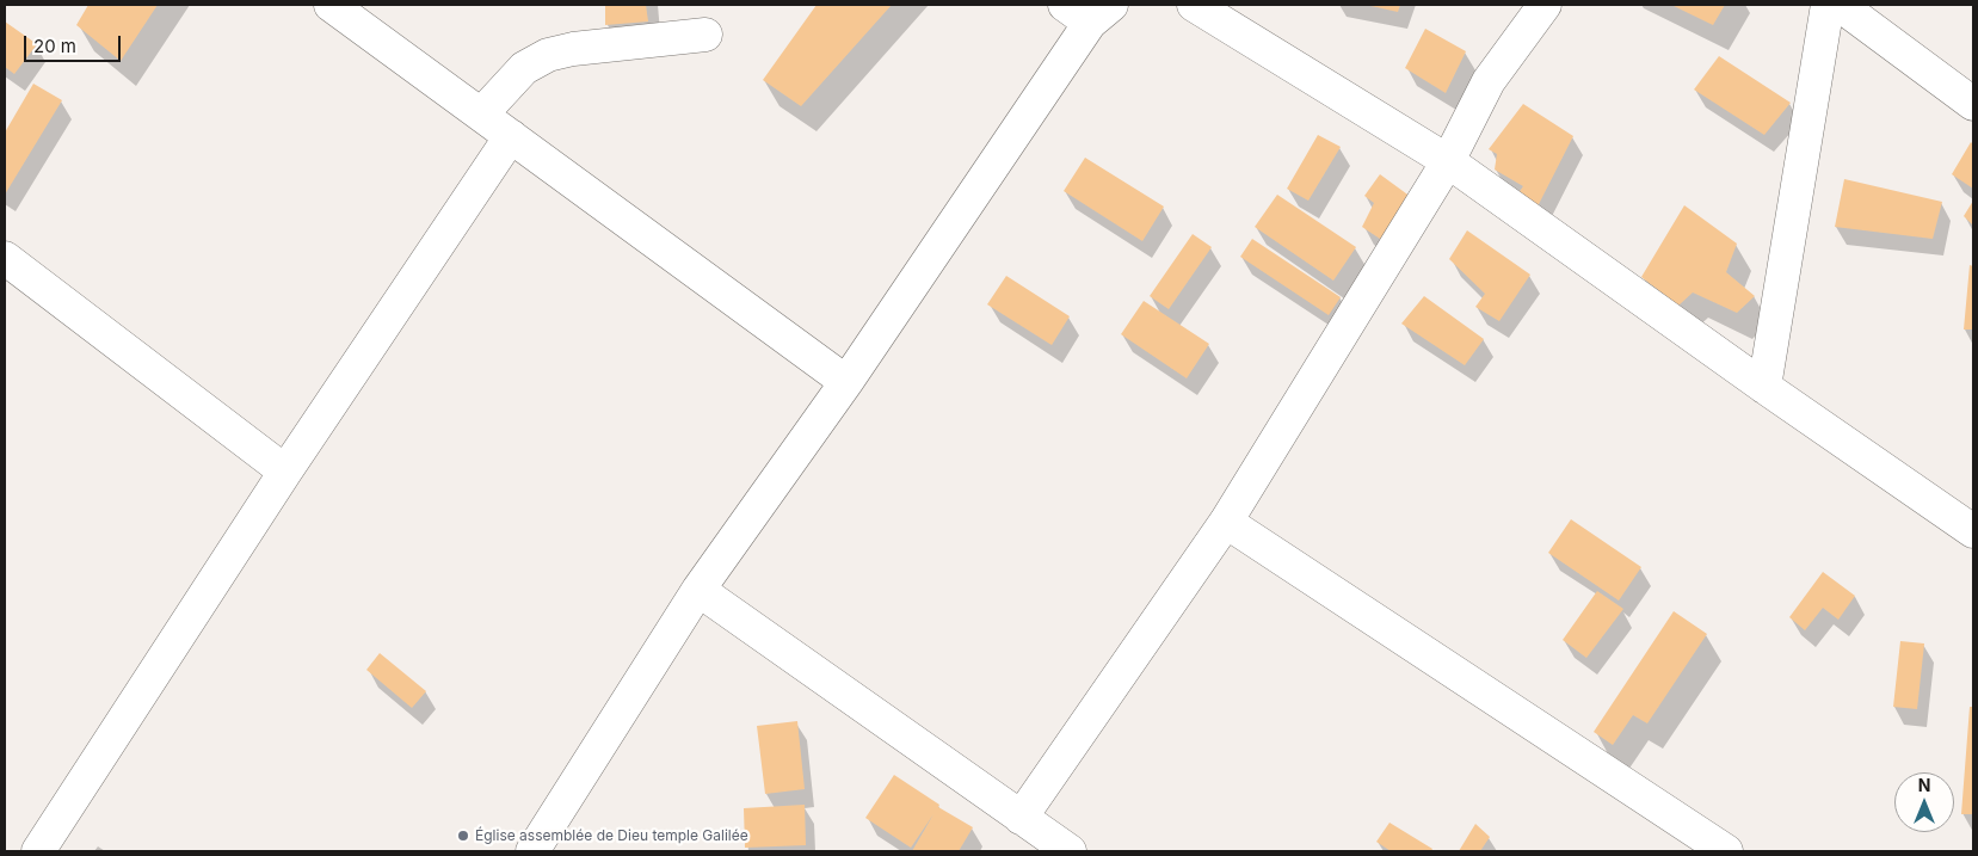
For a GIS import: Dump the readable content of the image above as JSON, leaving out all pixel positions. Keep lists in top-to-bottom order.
{
  "places": ["Église assemblée de Dieu temple Galilée"],
  "scale_bar": "20 m",
  "north": "top"
}
